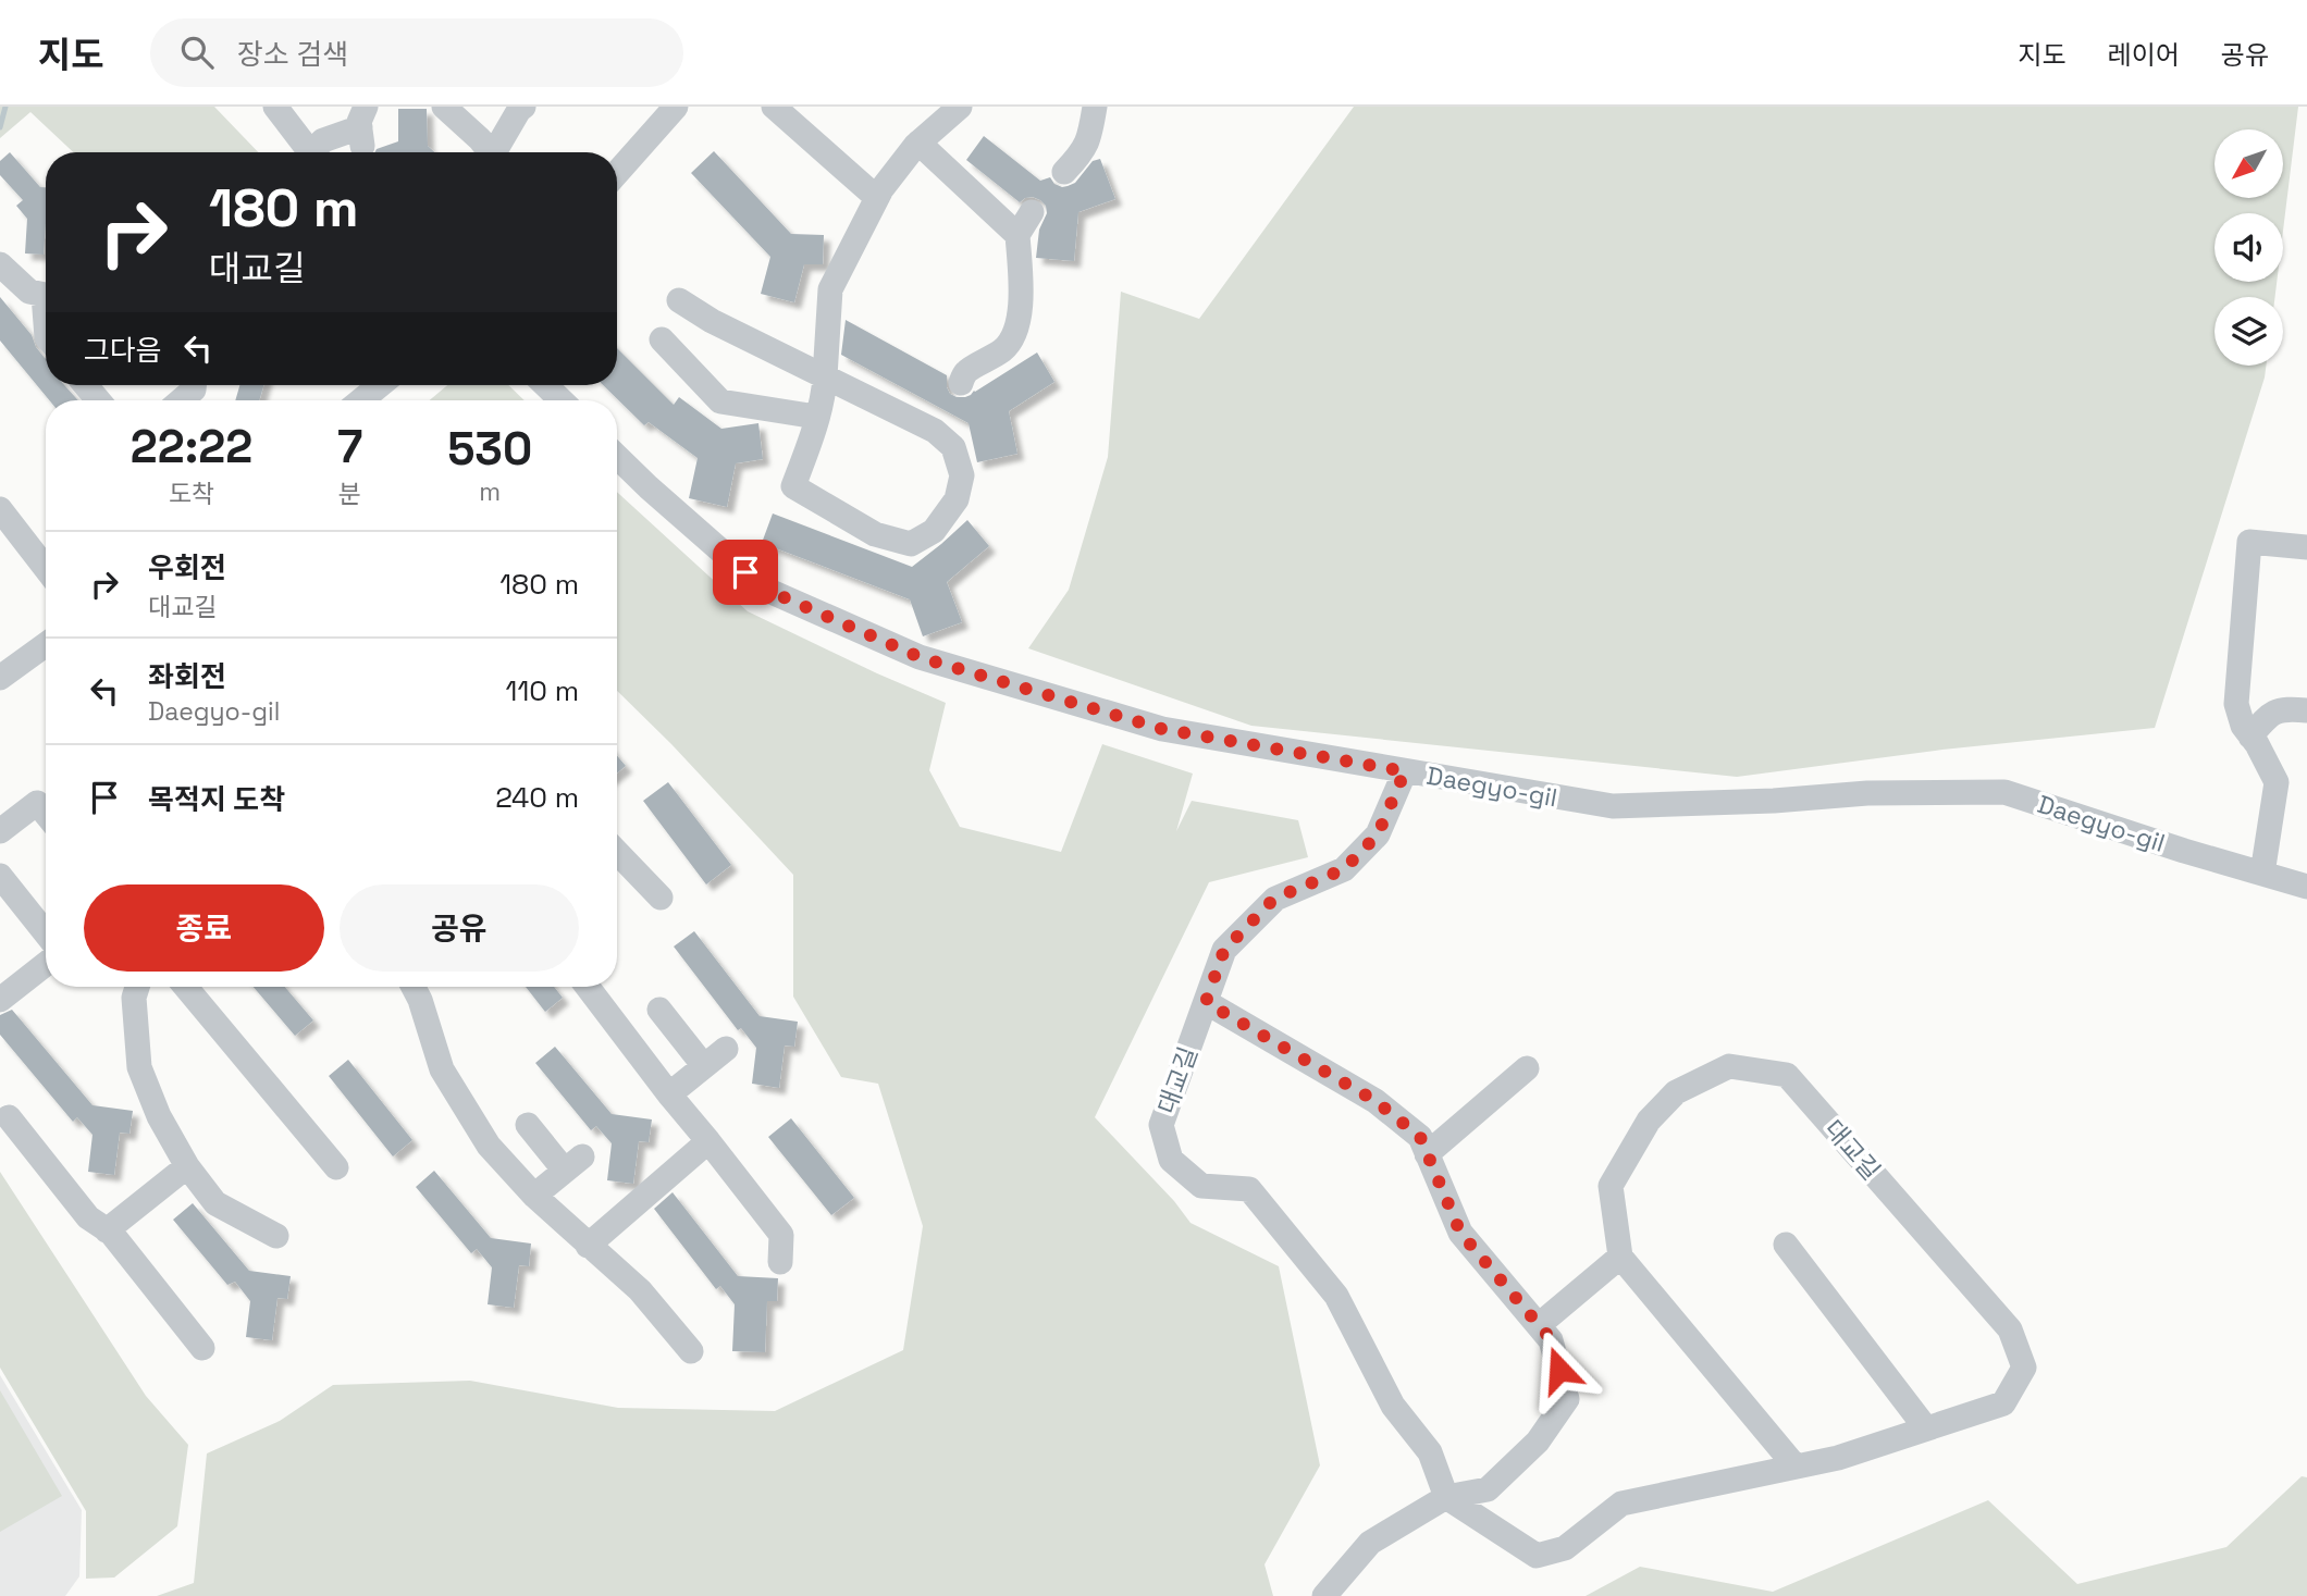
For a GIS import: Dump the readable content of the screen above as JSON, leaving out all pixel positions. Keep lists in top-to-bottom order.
{
  "streets": {
    "street": ["Daegyo-gil", "대교길"]
  },
  "crossings": [
    ["Daegyo-gil", "대교길"]
  ],
  "north": "bottom left",
  "page": {
    "header": "지도",
    "search": "장소 검색",
    "nav": ["지도", "레이어", "공유"],
    "turn": ["180 m", "대교길"],
    "then": "그다음",
    "eta": [
      "22:22",
      "도착",
      "7",
      "분",
      "530",
      "m"
    ],
    "list": [
      {
        "name": "우회전",
        "note": "대교길",
        "value": "180 m"
      },
      {
        "name": "좌회전",
        "note": "Daegyo-gil",
        "value": "110 m"
      },
      {
        "name": "목적지 도착",
        "value": "240 m"
      }
    ],
    "buttons": ["종료", "공유"]
  }
}
